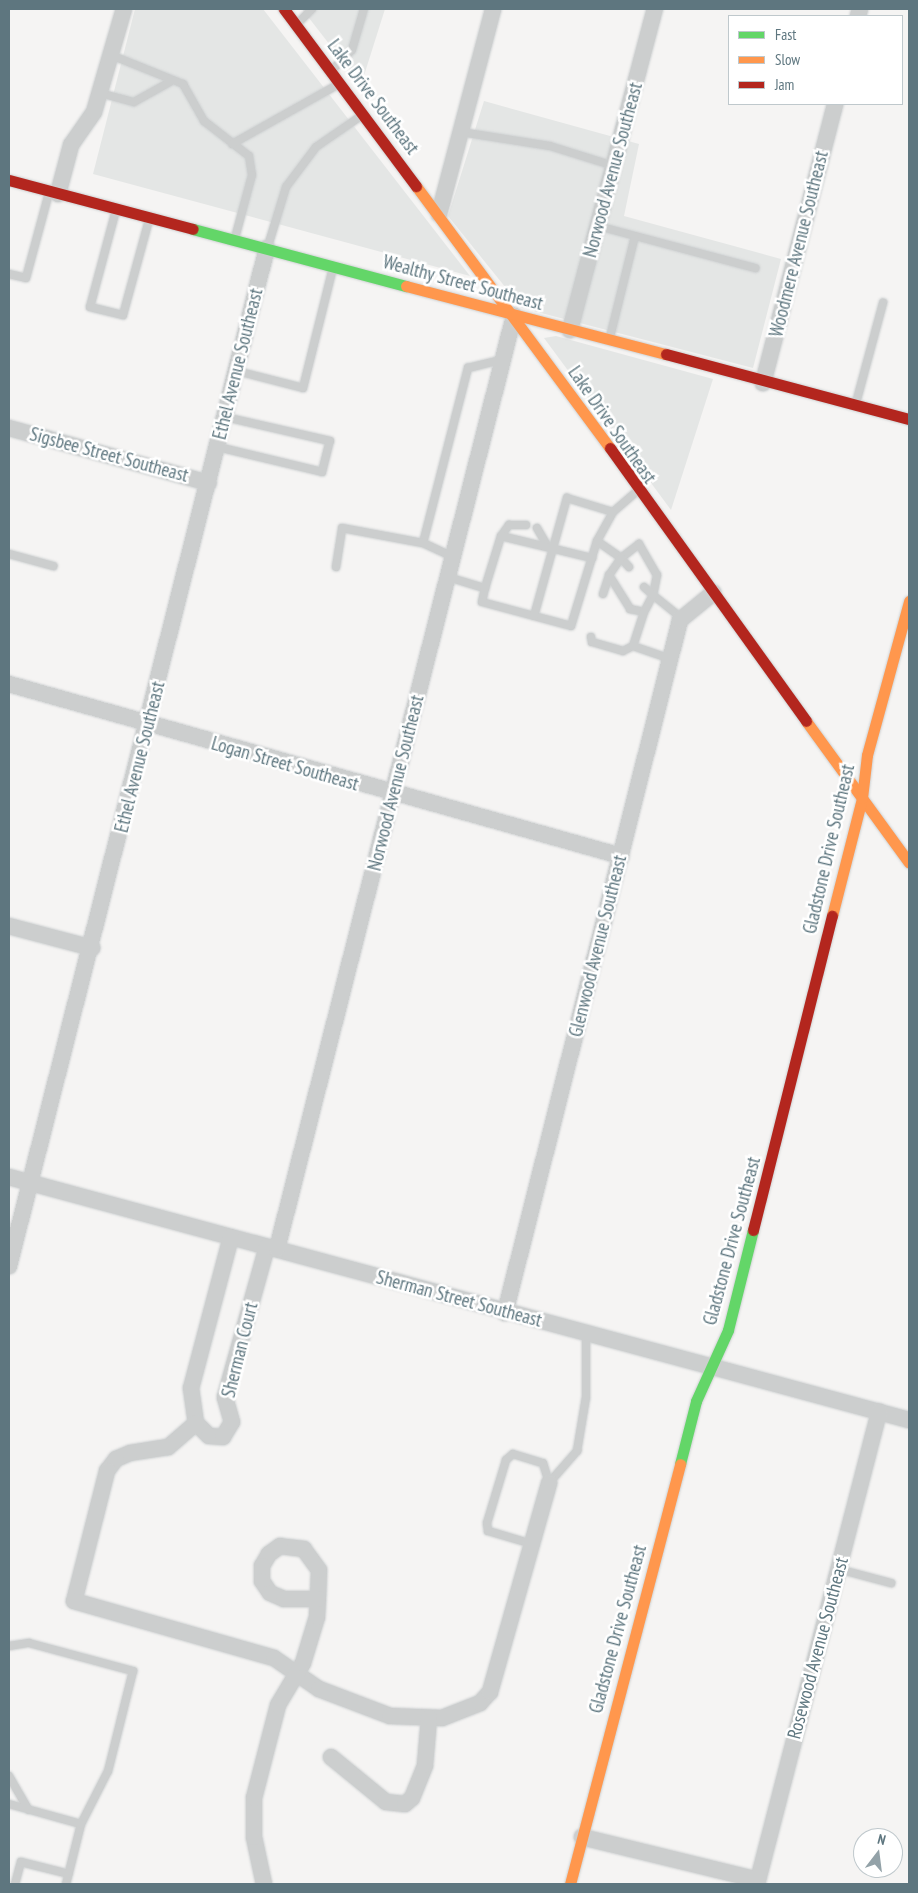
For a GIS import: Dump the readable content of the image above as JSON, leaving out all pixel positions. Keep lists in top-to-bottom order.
{
  "streets": {
    "main road": ["Lake Drive Southeast", "Wealthy Street Southeast", "Gladstone Drive Southeast"],
    "street": [
      "Norwood Avenue Southeast",
      "Woodmere Avenue Southeast",
      "Ethel Avenue Southeast",
      "Sigsbee Street Southeast",
      "Logan Street Southeast",
      "Glenwood Avenue Southeast",
      "Sherman Street Southeast",
      "Sherman Court",
      "Rosewood Avenue Southeast"
    ]
  },
  "crossings": [
    ["Lake Drive Southeast", "Norwood Avenue Southeast"],
    ["Lake Drive Southeast", "Wealthy Street Southeast"],
    ["Lake Drive Southeast", "Gladstone Drive Southeast"],
    ["Norwood Avenue Southeast", "Wealthy Street Southeast"],
    ["Norwood Avenue Southeast", "Logan Street Southeast"],
    ["Norwood Avenue Southeast", "Sherman Street Southeast"],
    ["Norwood Avenue Southeast", "Sherman Court"],
    ["Woodmere Avenue Southeast", "Wealthy Street Southeast"],
    ["Wealthy Street Southeast", "Ethel Avenue Southeast"],
    ["Ethel Avenue Southeast", "Sigsbee Street Southeast"],
    ["Ethel Avenue Southeast", "Logan Street Southeast"],
    ["Ethel Avenue Southeast", "Sherman Street Southeast"],
    ["Logan Street Southeast", "Glenwood Avenue Southeast"],
    ["Gladstone Drive Southeast", "Sherman Street Southeast"],
    ["Glenwood Avenue Southeast", "Sherman Street Southeast"],
    ["Sherman Street Southeast", "Sherman Court"],
    ["Sherman Street Southeast", "Rosewood Avenue Southeast"]
  ],
  "legend": ["Fast", "Slow", "Jam"],
  "north": "top"
}
